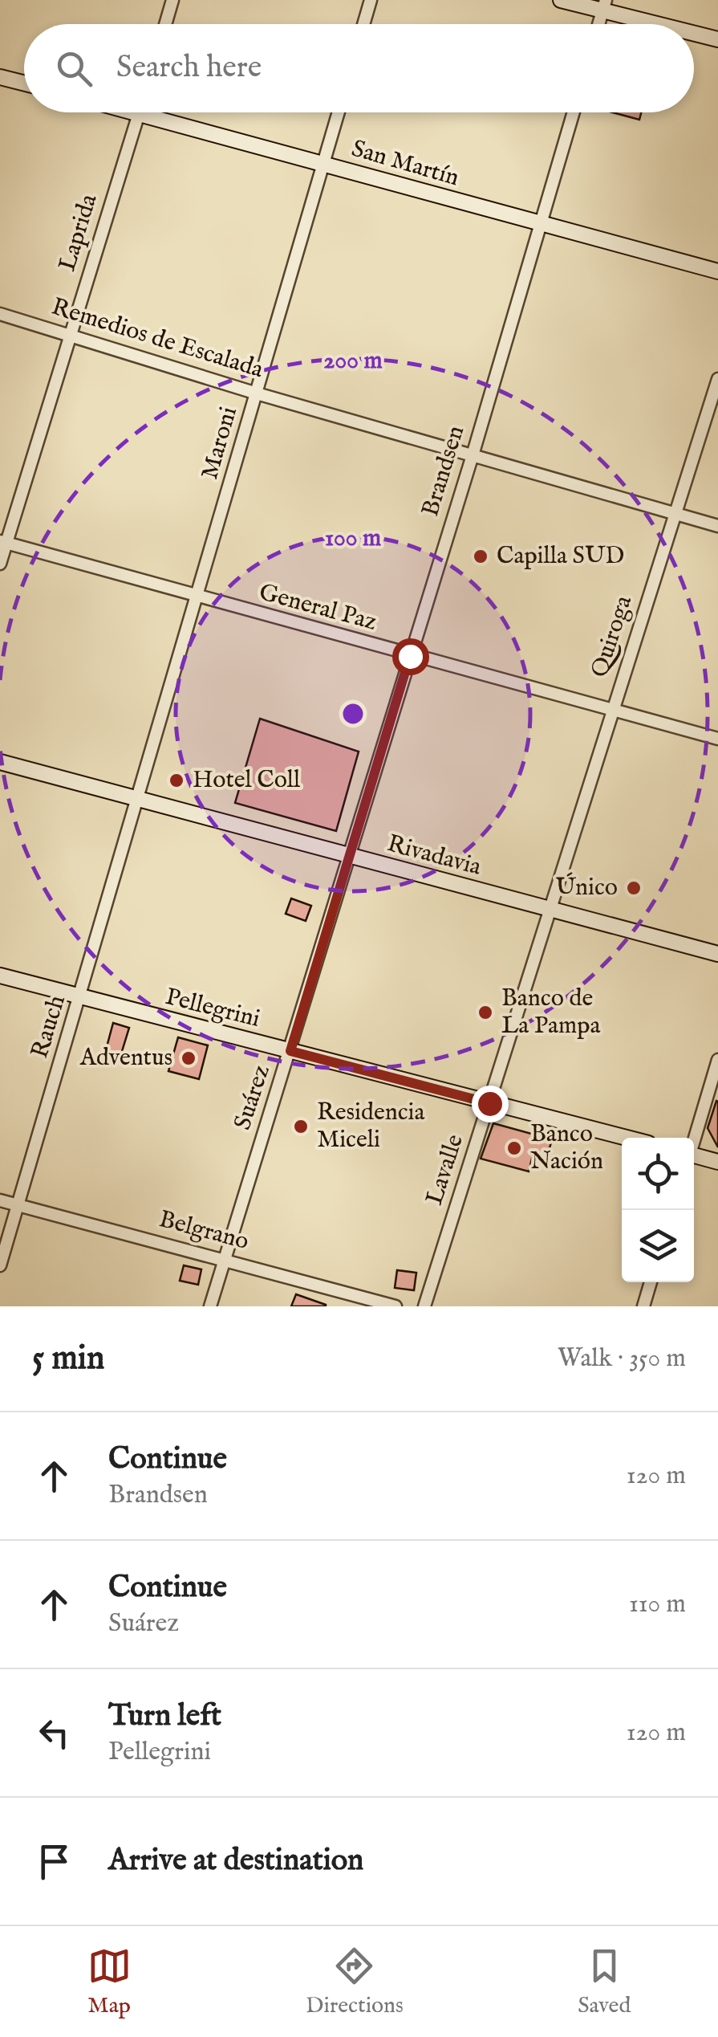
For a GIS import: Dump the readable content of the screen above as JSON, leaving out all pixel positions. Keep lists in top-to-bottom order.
{
  "streets": {
    "main road": ["San Martín", "Rivadavia", "Pellegrini"],
    "street": [
      "Laprida",
      "Remedios de Escalada",
      "Maroni",
      "Brandsen",
      "General Paz",
      "Quiroga",
      "Rauch",
      "Suárez",
      "Lavalle",
      "Belgrano"
    ]
  },
  "crossings": [
    ["San Martín", "Laprida"],
    ["San Martín", "Maroni"],
    ["San Martín", "Brandsen"],
    ["Laprida", "Remedios de Escalada"],
    ["Laprida", "General Paz"],
    ["Remedios de Escalada", "Maroni"],
    ["Remedios de Escalada", "Brandsen"],
    ["Remedios de Escalada", "Quiroga"],
    ["Maroni", "General Paz"],
    ["Maroni", "Rivadavia"],
    ["Maroni", "Rauch"],
    ["Brandsen", "General Paz"],
    ["Brandsen", "Rivadavia"],
    ["Brandsen", "Suárez"],
    ["General Paz", "Quiroga"],
    ["Quiroga", "Rivadavia"],
    ["Quiroga", "Lavalle"],
    ["Rivadavia", "Rauch"],
    ["Rivadavia", "Suárez"],
    ["Rivadavia", "Lavalle"],
    ["Pellegrini", "Rauch"],
    ["Pellegrini", "Suárez"],
    ["Pellegrini", "Lavalle"],
    ["Rauch", "Belgrano"],
    ["Suárez", "Belgrano"]
  ],
  "places": [
    "Capilla SUD",
    "Hotel Coll",
    "Único",
    "Banco de La Pampa",
    "Adventus",
    "Residencia Miceli",
    "Banco Nación"
  ],
  "page": {
    "search": "Search here",
    "heading": ["5 min", "Walk · 350 m"],
    "list": [
      ["Continue", "Brandsen", "120 m"],
      ["Continue", "Suárez", "110 m"],
      ["Turn left", "Pellegrini", "120 m"],
      "Arrive at destination"
    ],
    "nav": ["Map", "Directions", "Saved"]
  },
  "rings": ["200 m", "100 m"]
}
